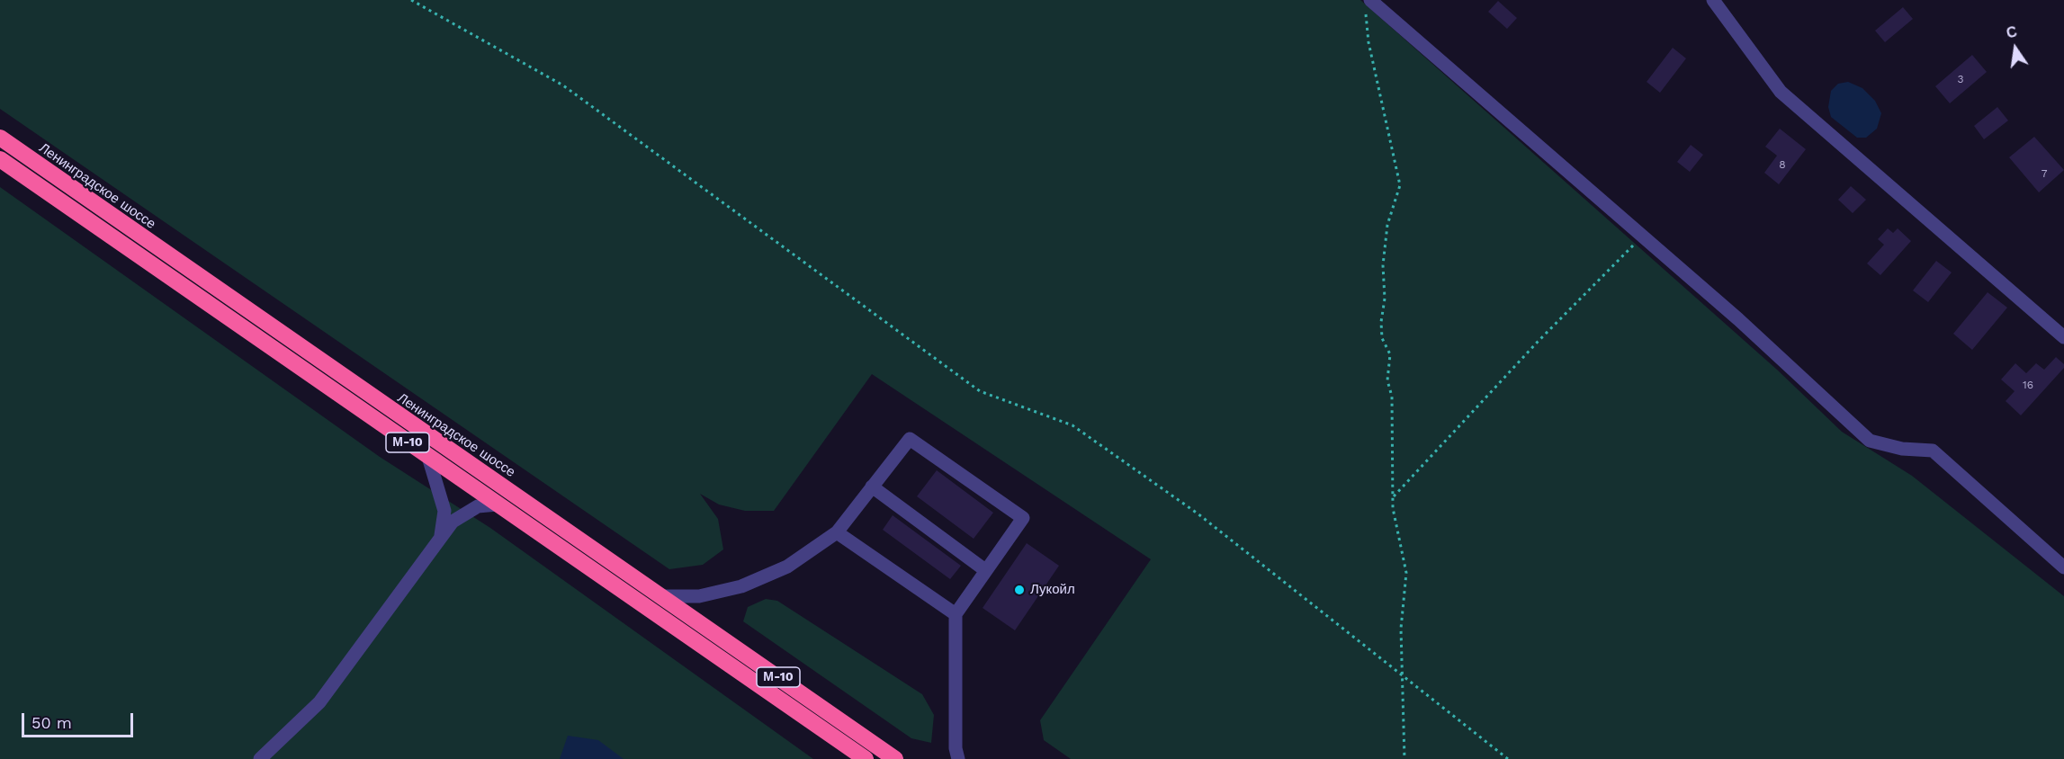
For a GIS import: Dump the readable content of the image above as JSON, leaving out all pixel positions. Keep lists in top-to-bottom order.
{
  "streets": {
    "highway": ["Ленинградское шоссе", "М-10"]
  },
  "places": ["Лукойл"],
  "house_numbers": [
    "3",
    "8",
    "7",
    "16"
  ],
  "scale_bar": "50 m",
  "north": "top"
}
